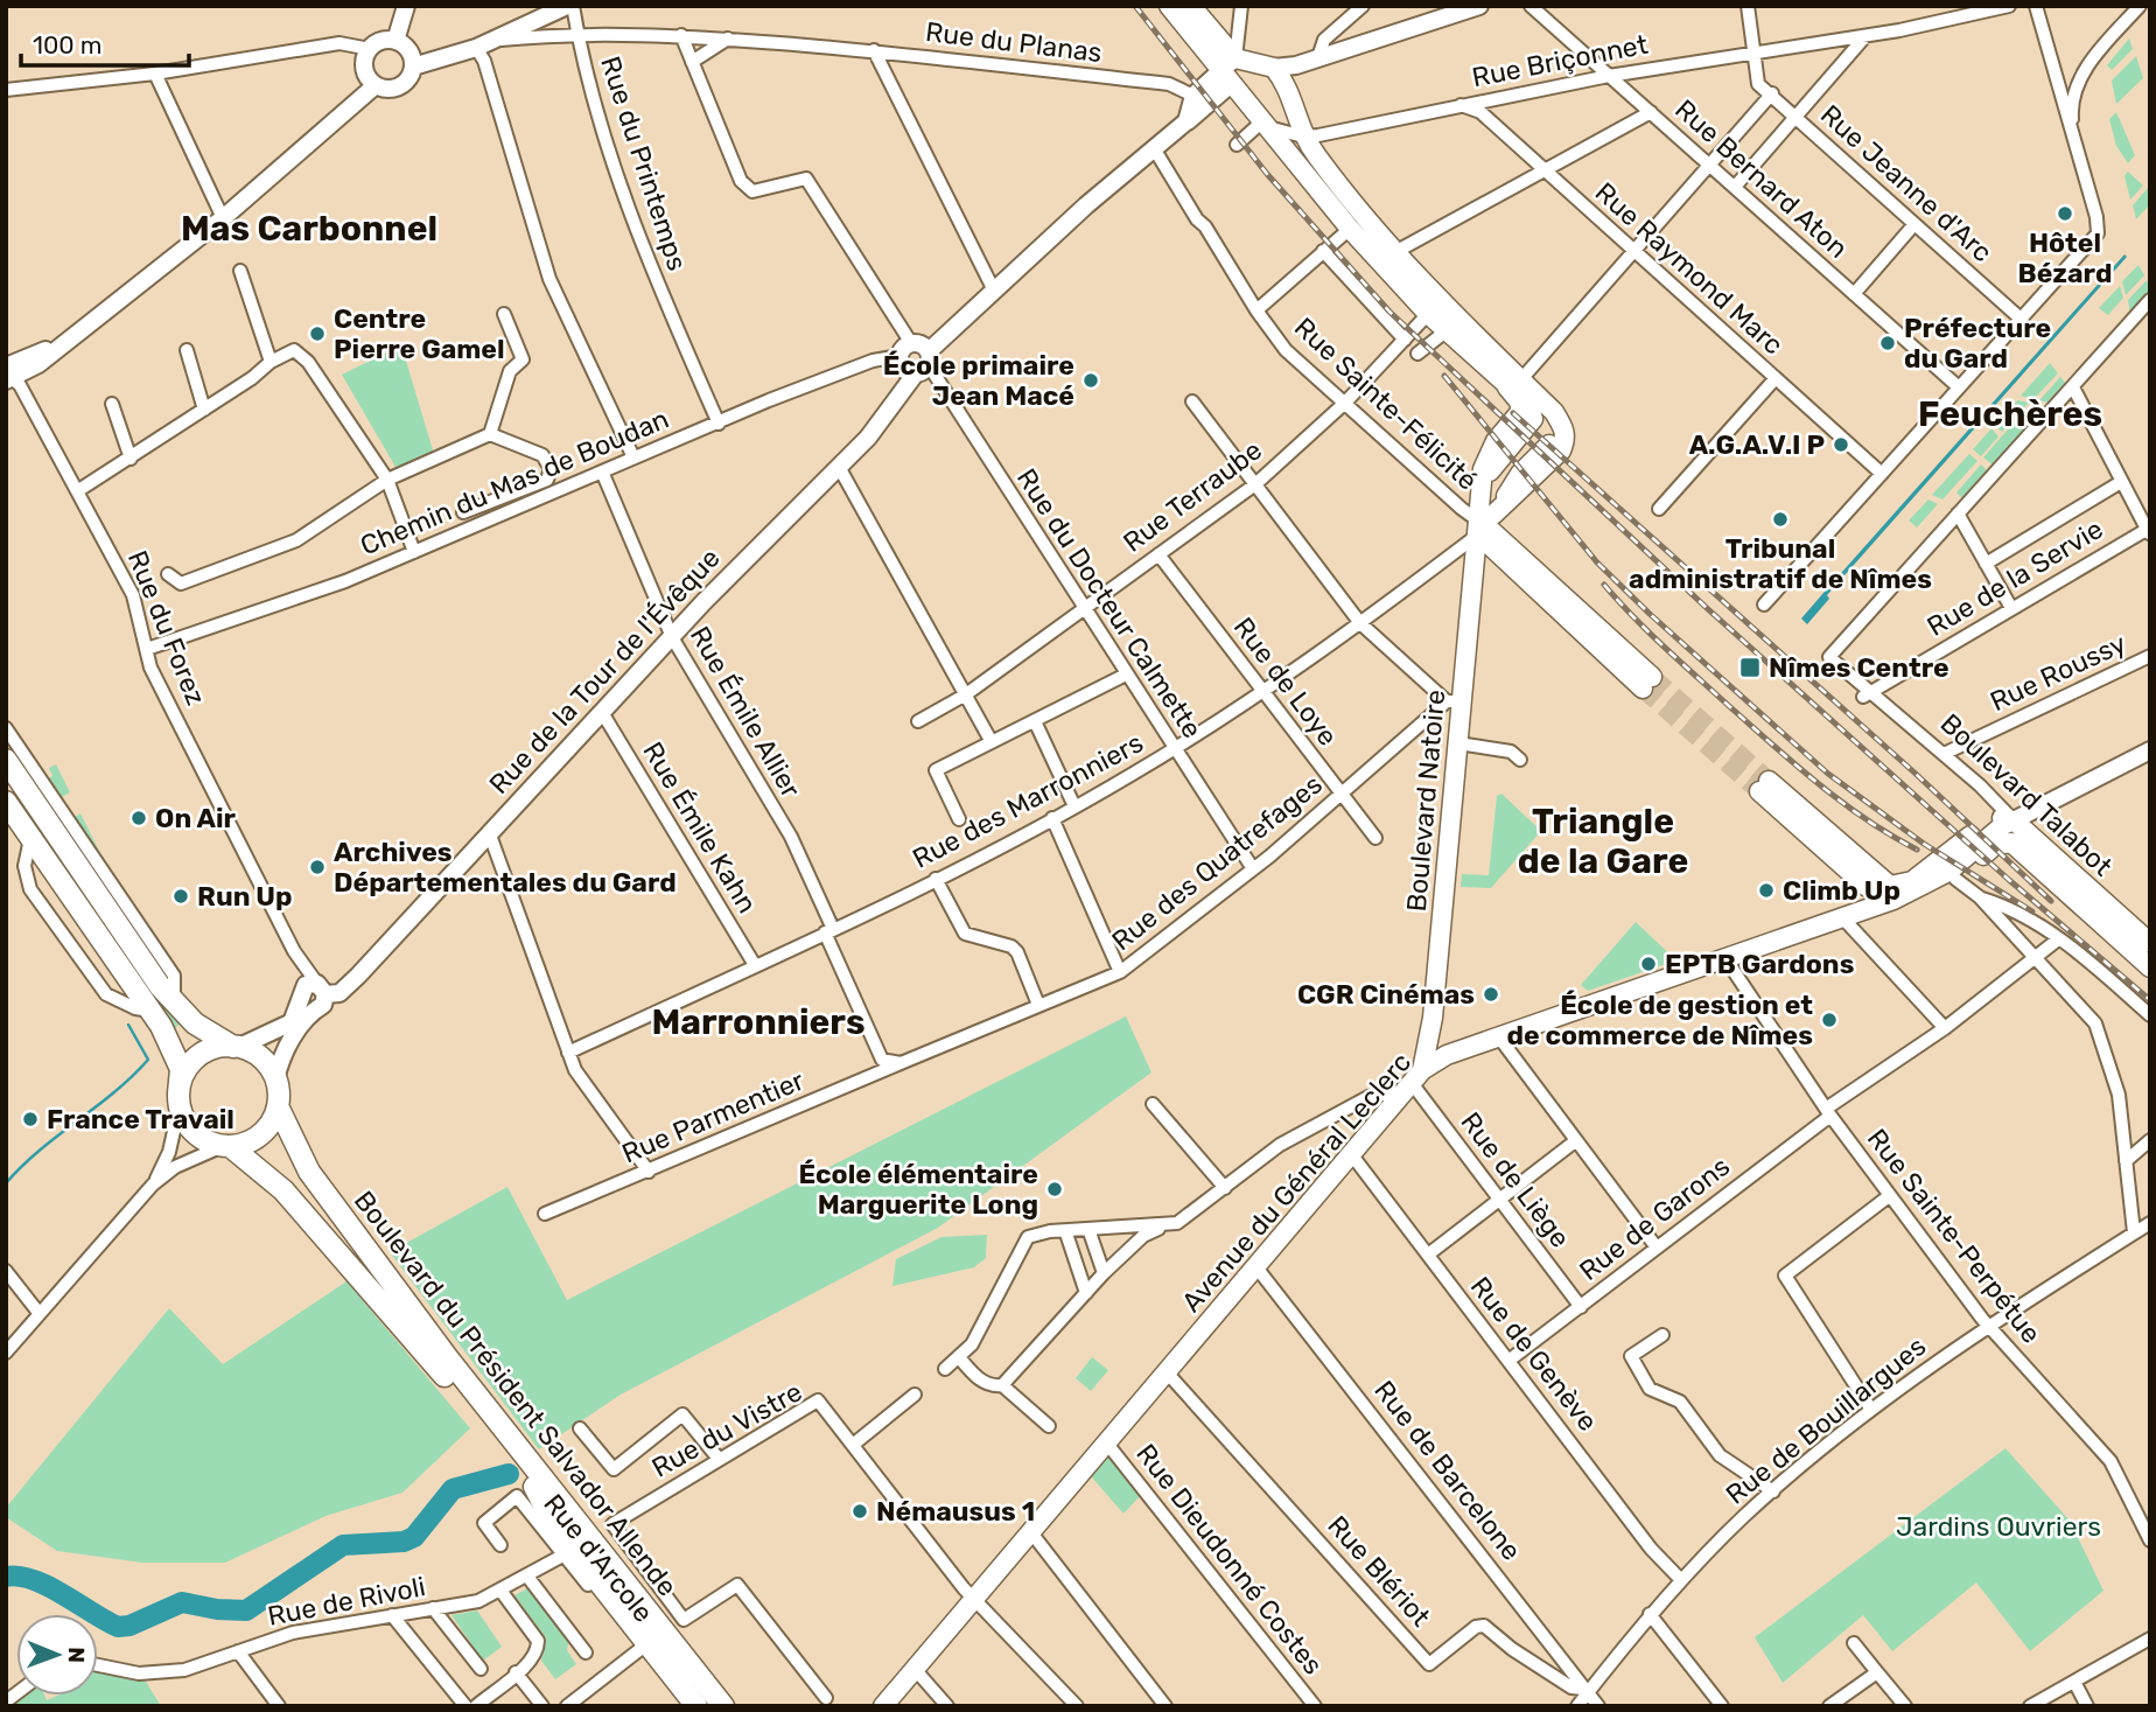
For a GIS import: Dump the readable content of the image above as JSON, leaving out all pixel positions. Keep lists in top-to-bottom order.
{
  "streets": {
    "main road": [
      "Boulevard Talabot",
      "Boulevard Natoire",
      "Avenue du Général Leclerc",
      "Boulevard du Président Salvador Allende"
    ],
    "street": [
      "Rue du Planas",
      "Rue Briçonnet",
      "Rue du Printemps",
      "Rue Bernard Aton",
      "Rue Jeanne d'Arc",
      "Rue Raymond Marc",
      "Rue Sainte-Félicité",
      "Chemin du Mas de Boudan",
      "Rue Terraube",
      "Rue de la Servie",
      "Rue du Docteur Calmette",
      "Rue du Forez",
      "Rue de la Tour de l'Évêque",
      "Rue Roussy",
      "Rue de Loye",
      "Rue Émile Allier",
      "Rue des Marronniers",
      "Rue Émile Kahn",
      "Rue des Quatrefages",
      "Rue Parmentier",
      "Rue de Liège",
      "Rue de Garons",
      "Rue Sainte-Perpétue",
      "Rue de Genève",
      "Rue de Bouillargues",
      "Rue du Vistre",
      "Rue de Barcelone",
      "Rue d'Arcole",
      "Rue Dieudonné Costes",
      "Rue Blériot",
      "Rue de Rivoli"
    ]
  },
  "crossings": [
    ["Rue du Planas", "Rue du Printemps"],
    ["Rue Briçonnet", "Rue Bernard Aton"],
    ["Rue Briçonnet", "Rue Jeanne d'Arc"],
    ["Rue Briçonnet", "Rue Raymond Marc"],
    ["Rue du Printemps", "Chemin du Mas de Boudan"],
    ["Rue Sainte-Félicité", "Rue Terraube"],
    ["Rue Sainte-Félicité", "Rue de la Tour de l'Évêque"],
    ["Rue Sainte-Félicité", "Rue des Marronniers"],
    ["Rue Sainte-Félicité", "Boulevard Natoire"],
    ["Chemin du Mas de Boudan", "Rue du Forez"],
    ["Chemin du Mas de Boudan", "Rue Émile Allier"],
    ["Rue Terraube", "Rue du Docteur Calmette"],
    ["Rue Terraube", "Rue de Loye"],
    ["Rue de la Servie", "Boulevard Talabot"],
    ["Rue du Docteur Calmette", "Rue de la Tour de l'Évêque"],
    ["Rue du Docteur Calmette", "Rue des Marronniers"],
    ["Rue du Docteur Calmette", "Rue des Quatrefages"],
    ["Rue du Forez", "Rue de la Tour de l'Évêque"],
    ["Rue de la Tour de l'Évêque", "Rue Émile Allier"],
    ["Rue de la Tour de l'Évêque", "Rue Émile Kahn"],
    ["Rue Roussy", "Boulevard Talabot"],
    ["Rue de Loye", "Rue des Marronniers"],
    ["Rue de Loye", "Rue des Quatrefages"],
    ["Rue Émile Allier", "Rue des Marronniers"],
    ["Boulevard Talabot", "Avenue du Général Leclerc"],
    ["Rue des Marronniers", "Boulevard Natoire"],
    ["Rue des Marronniers", "Rue Émile Kahn"],
    ["Boulevard Natoire", "Rue des Quatrefages"],
    ["Boulevard Natoire", "Rue de Liège"],
    ["Boulevard Natoire", "Avenue du Général Leclerc"],
    ["Rue des Quatrefages", "Rue Parmentier"],
    ["Rue de Liège", "Avenue du Général Leclerc"],
    ["Rue de Liège", "Rue de Garons"],
    ["Avenue du Général Leclerc", "Rue Sainte-Perpétue"],
    ["Avenue du Général Leclerc", "Rue de Genève"],
    ["Avenue du Général Leclerc", "Rue du Vistre"],
    ["Avenue du Général Leclerc", "Rue de Barcelone"],
    ["Avenue du Général Leclerc", "Rue Dieudonné Costes"],
    ["Avenue du Général Leclerc", "Rue Blériot"],
    ["Rue de Garons", "Rue Sainte-Perpétue"],
    ["Rue de Garons", "Rue de Genève"],
    ["Rue Sainte-Perpétue", "Rue de Bouillargues"],
    ["Rue de Genève", "Rue de Bouillargues"],
    ["Rue de Bouillargues", "Rue de Barcelone"],
    ["Rue de Bouillargues", "Rue Blériot"],
    ["Rue de Barcelone", "Rue Blériot"],
    ["Rue d'Arcole", "Rue de Rivoli"]
  ],
  "districts": [
    "Mas Carbonnel",
    "Feuchères",
    "Triangle de la Gare",
    "Marronniers"
  ],
  "parks": ["Jardins Ouvriers"],
  "places": {
    "other": [
      "Hôtel Bézard",
      "Centre Pierre Gamel",
      "Préfecture du Gard",
      "École primaire Jean Macé",
      "A.G.A.V.I P",
      "Tribunal administratif de Nîmes",
      "On Air",
      "Archives Départementales du Gard",
      "Climb Up",
      "Run Up",
      "EPTB Gardons",
      "CGR Cinémas",
      "École de gestion et de commerce de Nîmes",
      "France Travail",
      "École élémentaire Marguerite Long",
      "Némausus 1"
    ],
    "transit": ["Nîmes Centre"]
  },
  "scale_bar": "100 m",
  "north": "right"
}
